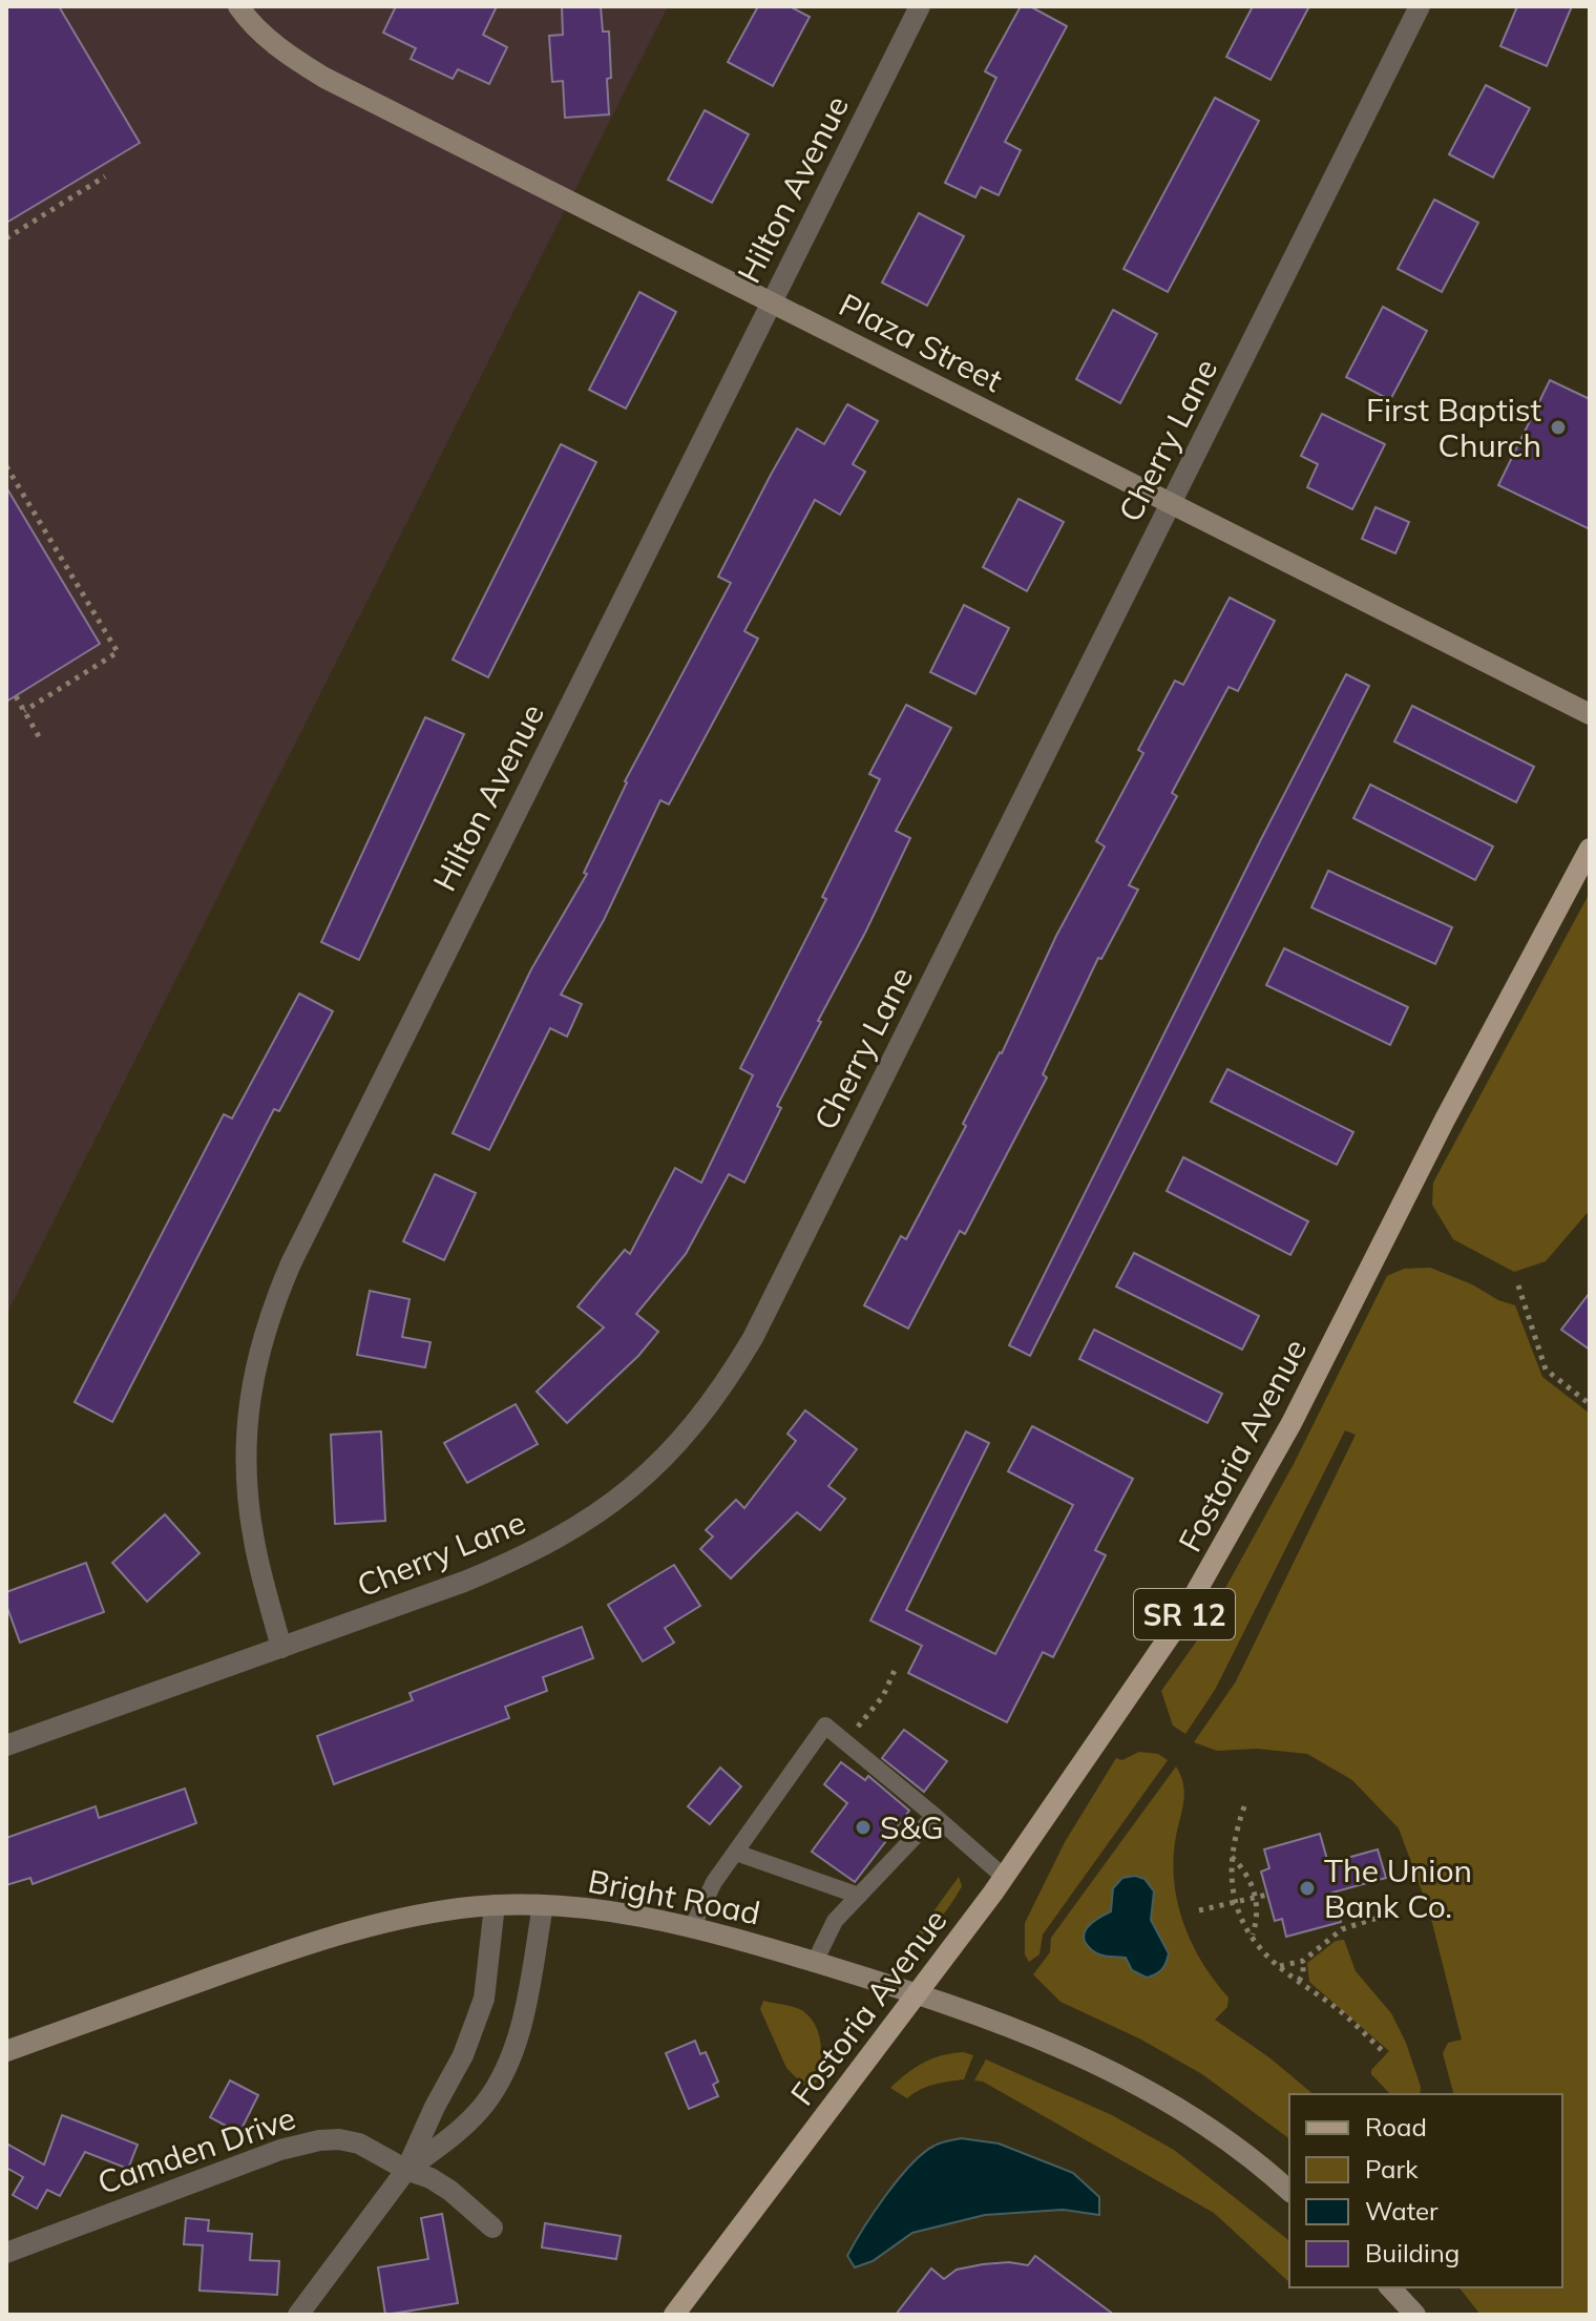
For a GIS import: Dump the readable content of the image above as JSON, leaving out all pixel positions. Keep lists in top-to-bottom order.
{
  "streets": {
    "main road": ["Fostoria Avenue", "SR 12"],
    "street": [
      "Hilton Avenue",
      "Plaza Street",
      "Cherry Lane",
      "Bright Road",
      "Camden Drive"
    ]
  },
  "crossings": [
    ["Hilton Avenue", "Plaza Street"],
    ["Hilton Avenue", "Cherry Lane"],
    ["Plaza Street", "Cherry Lane"],
    ["Fostoria Avenue", "Bright Road"]
  ],
  "places": ["First Baptist Church", "S&G", "The Union Bank Co."],
  "legend": [
    "Road",
    "Park",
    "Water",
    "Building"
  ]
}
